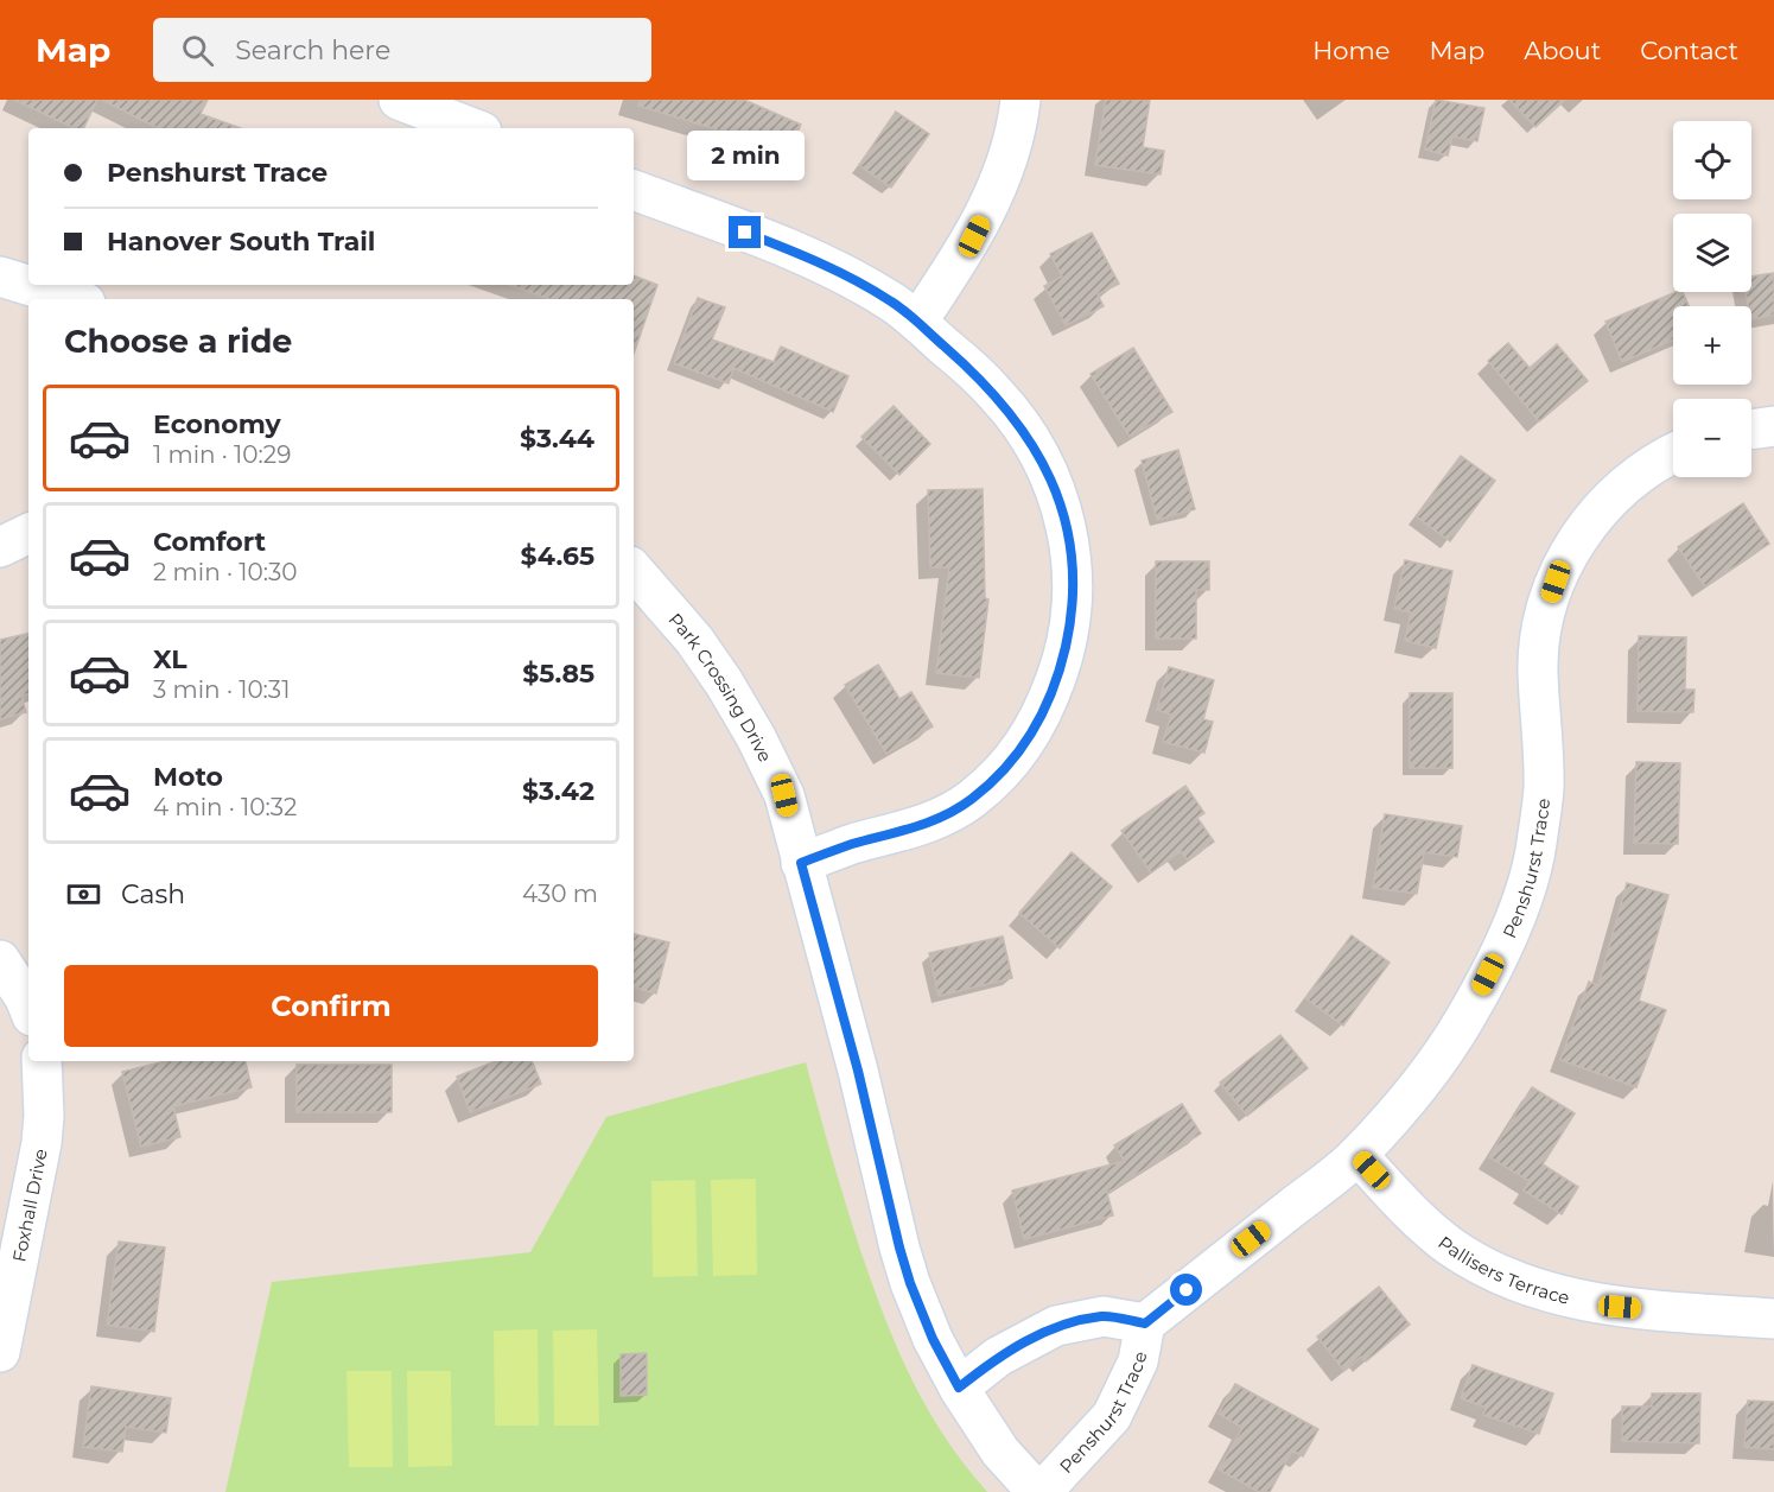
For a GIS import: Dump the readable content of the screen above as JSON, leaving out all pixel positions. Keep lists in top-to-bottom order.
{
  "streets": {
    "street": [
      "Park Crossing Drive",
      "Penshurst Trace",
      "Foxhall Drive",
      "Pallisers Terrace"
    ]
  },
  "crossings": [
    ["Park Crossing Drive", "Penshurst Trace"],
    ["Penshurst Trace", "Pallisers Terrace"]
  ],
  "page": {
    "header": "Map",
    "search": "Search here",
    "nav": [
      "Home",
      "Map",
      "About",
      "Contact"
    ],
    "map_buttons": ["+", "−"],
    "banner": ["Penshurst Trace", "Hanover South Trail"],
    "bubble": "2 min",
    "heading": "Choose a ride",
    "list": [
      {
        "name": "Economy",
        "note": "1 min · 10:29",
        "value": "$3.44"
      },
      {
        "name": "Comfort",
        "note": "2 min · 10:30",
        "value": "$4.65"
      },
      {
        "name": "XL",
        "note": "3 min · 10:31",
        "value": "$5.85"
      },
      {
        "name": "Moto",
        "note": "4 min · 10:32",
        "value": "$3.42"
      }
    ],
    "pay": ["Cash", "430 m"],
    "buttons": "Confirm"
  }
}
